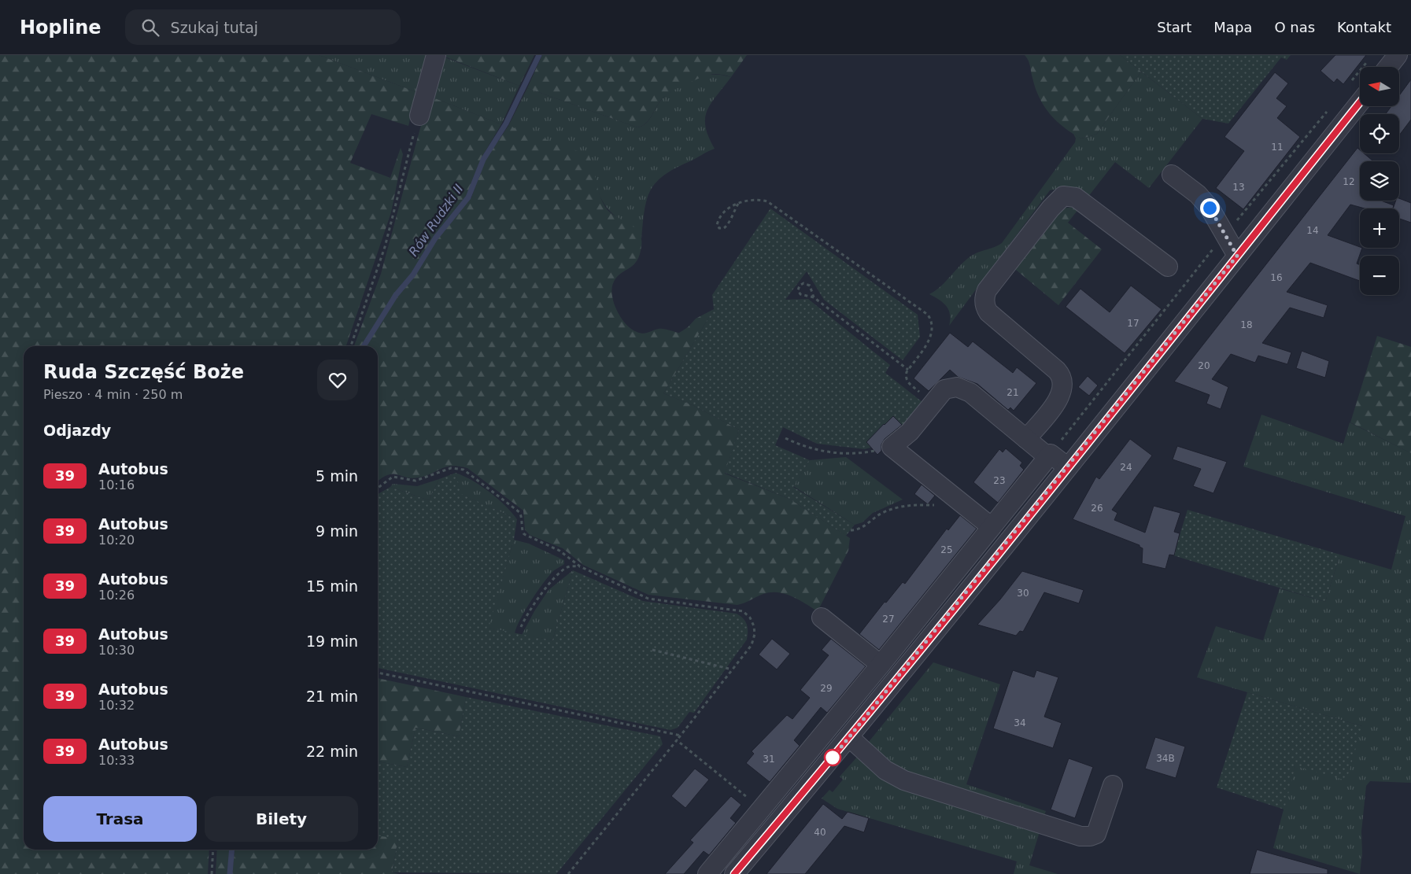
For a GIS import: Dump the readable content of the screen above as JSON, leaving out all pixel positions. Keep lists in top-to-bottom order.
{
  "water": ["Rów Rudzki II"],
  "lines": ["bus line 39"],
  "house_numbers": [
    "11",
    "12",
    "13",
    "14",
    "16",
    "17",
    "18",
    "20",
    "21",
    "24",
    "23",
    "26",
    "25",
    "30",
    "27",
    "29",
    "34",
    "34B",
    "31",
    "40"
  ],
  "north": "left",
  "page": {
    "header": "Hopline",
    "search": "Szukaj tutaj",
    "nav": [
      "Start",
      "Mapa",
      "O nas",
      "Kontakt"
    ],
    "map_buttons": ["+", "−"],
    "heading": [
      ["Ruda Szczęść Boże", "Pieszo · 4 min · 250 m"],
      "Odjazdy"
    ],
    "list": [
      {
        "mark": "39",
        "name": "Autobus",
        "note": "10:16",
        "value": "5 min"
      },
      {
        "mark": "39",
        "name": "Autobus",
        "note": "10:20",
        "value": "9 min"
      },
      {
        "mark": "39",
        "name": "Autobus",
        "note": "10:26",
        "value": "15 min"
      },
      {
        "mark": "39",
        "name": "Autobus",
        "note": "10:30",
        "value": "19 min"
      },
      {
        "mark": "39",
        "name": "Autobus",
        "note": "10:32",
        "value": "21 min"
      },
      {
        "mark": "39",
        "name": "Autobus",
        "note": "10:33",
        "value": "22 min"
      }
    ],
    "buttons": ["Trasa", "Bilety"]
  }
}
